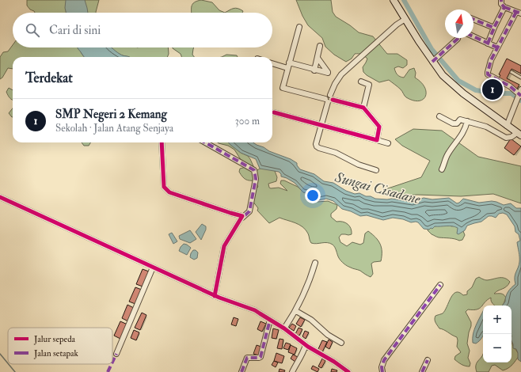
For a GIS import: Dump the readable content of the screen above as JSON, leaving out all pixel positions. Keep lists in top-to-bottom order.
{
  "water": ["Sungai Cisadane"],
  "legend": ["Jalur sepeda", "Jalan setapak"],
  "north": "top",
  "page": {
    "search": "Cari di sini",
    "heading": "Terdekat",
    "pins": "1",
    "list": [
      {
        "mark": "1",
        "name": "SMP Negeri 2 Kemang",
        "note": "Sekolah · Jalan Atang Senjaya",
        "value": "300 m"
      }
    ],
    "map_buttons": ["+", "−"]
  }
}
